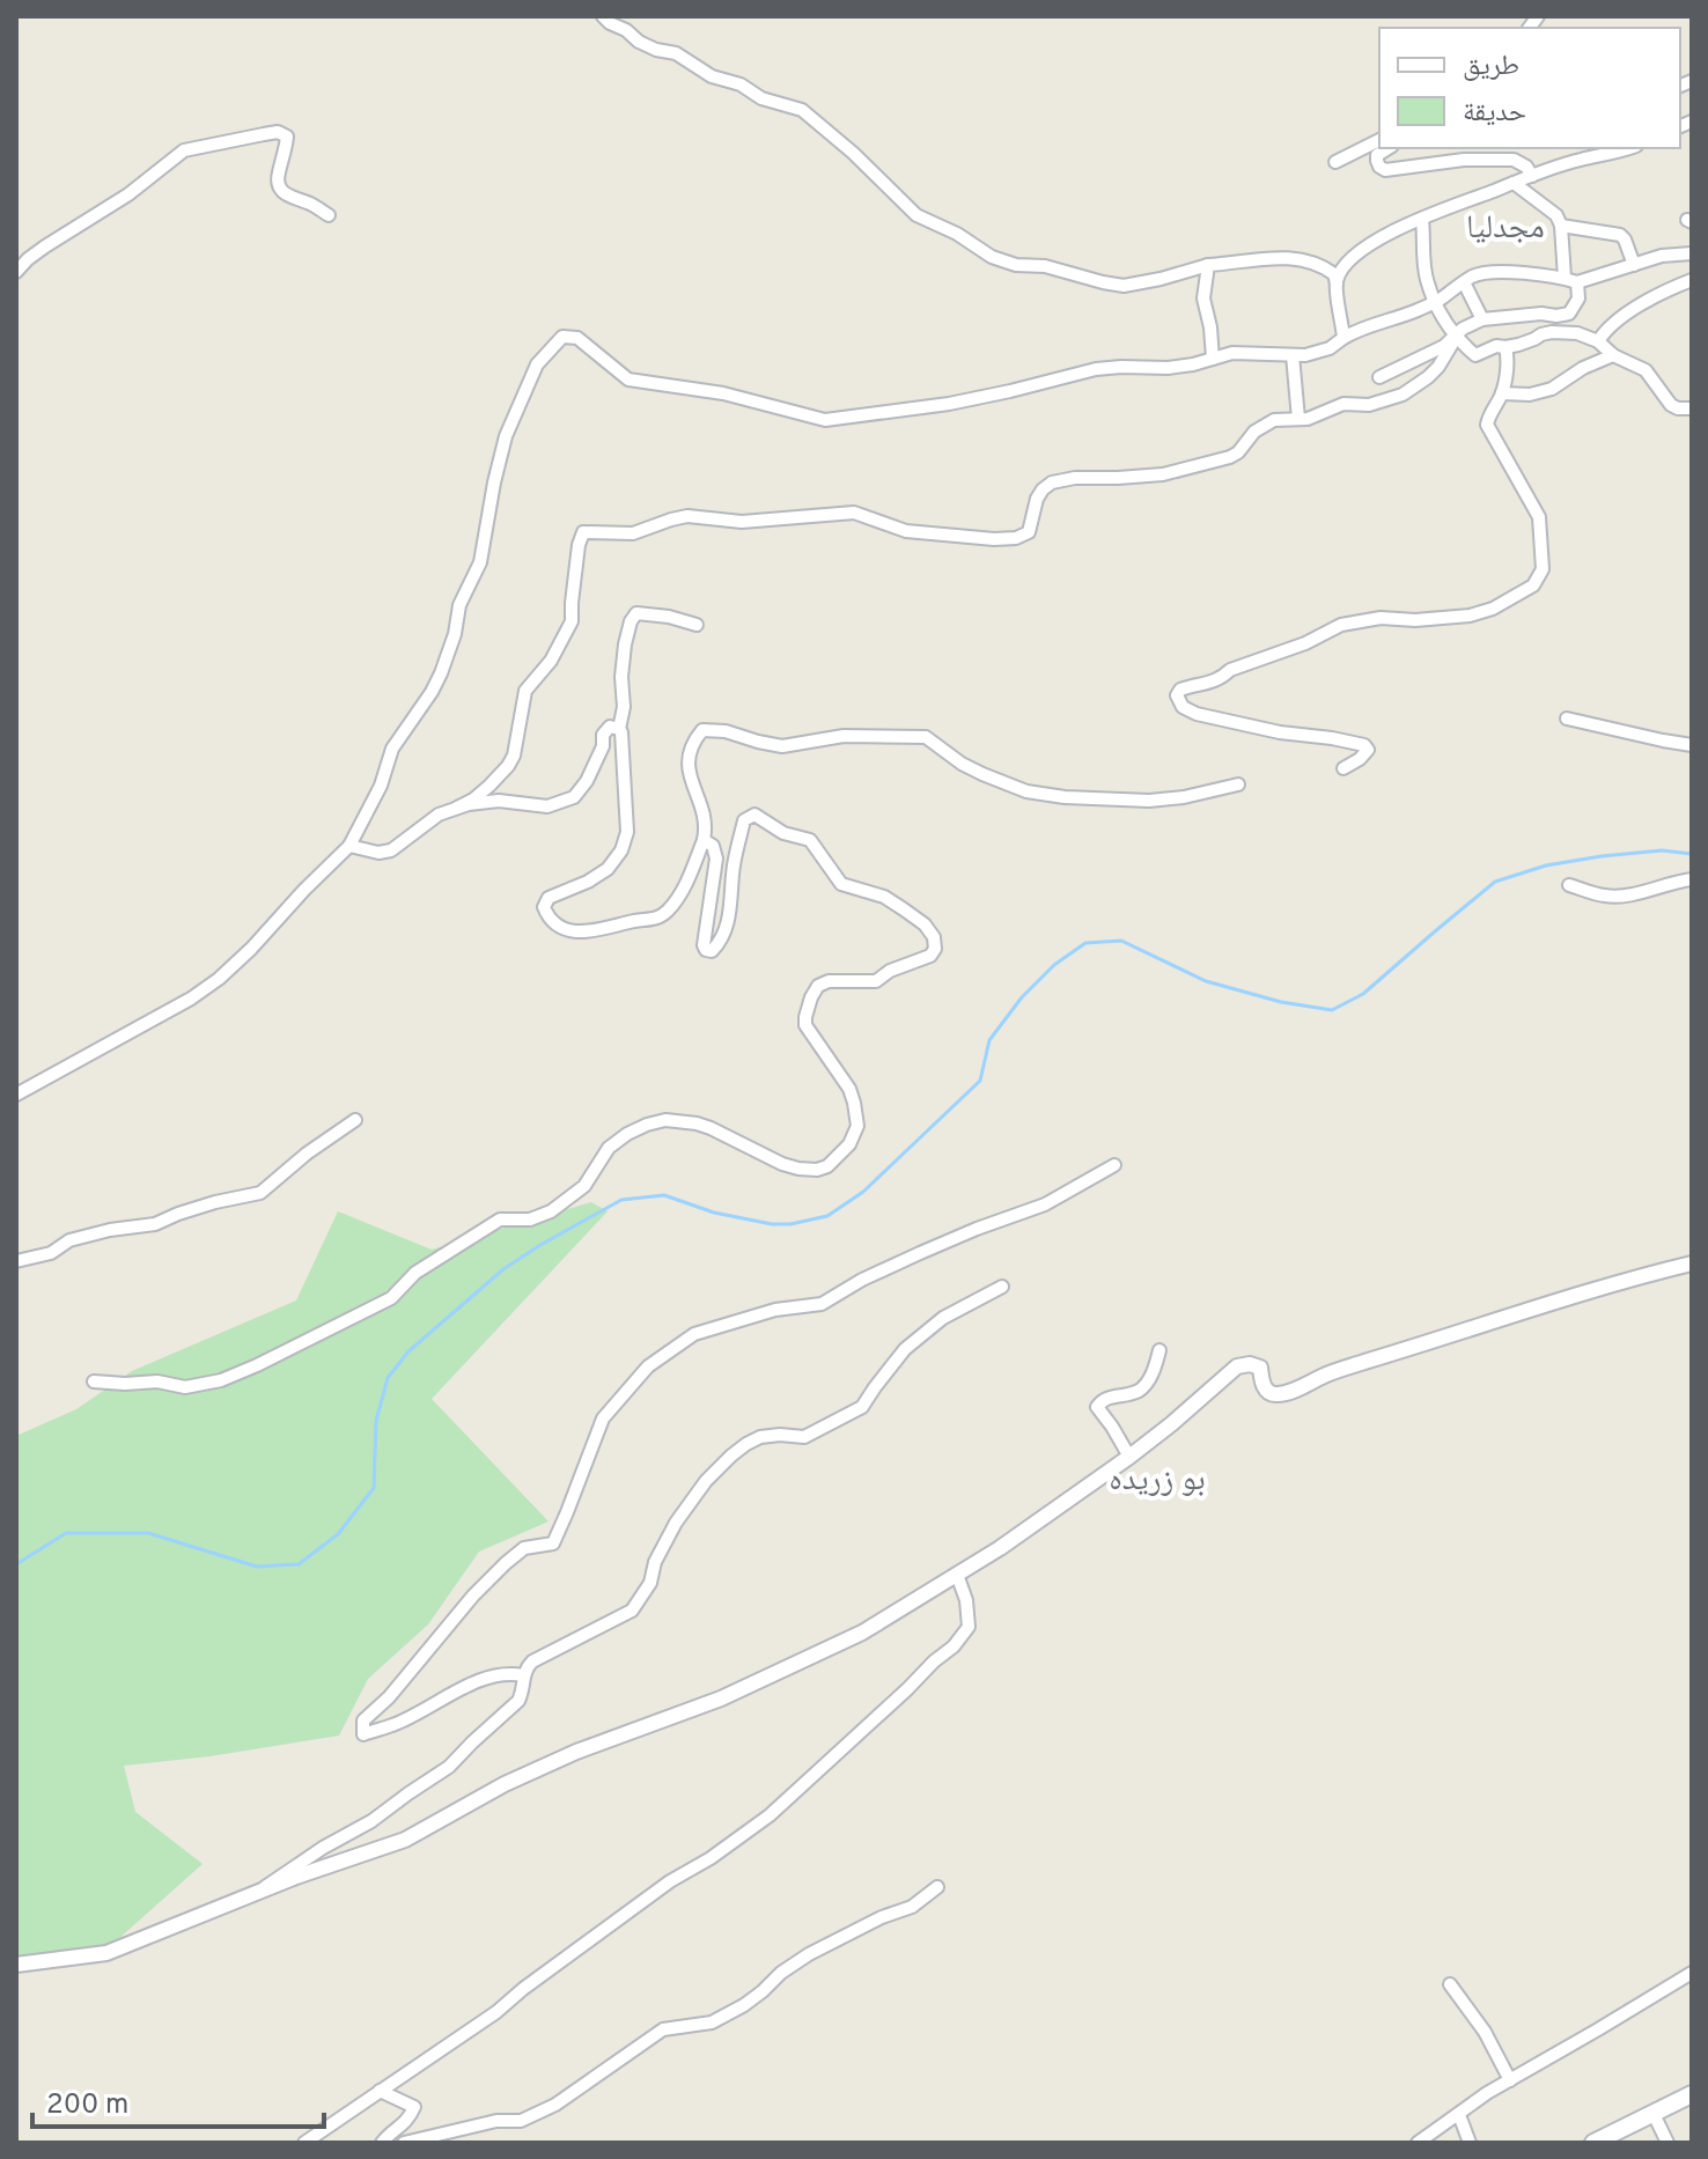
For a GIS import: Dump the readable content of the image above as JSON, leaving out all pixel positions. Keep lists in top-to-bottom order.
{
  "districts": ["مجدليا", "بو زريده"],
  "legend": ["طريق", "حديقة"],
  "scale_bar": "200 m"
}
